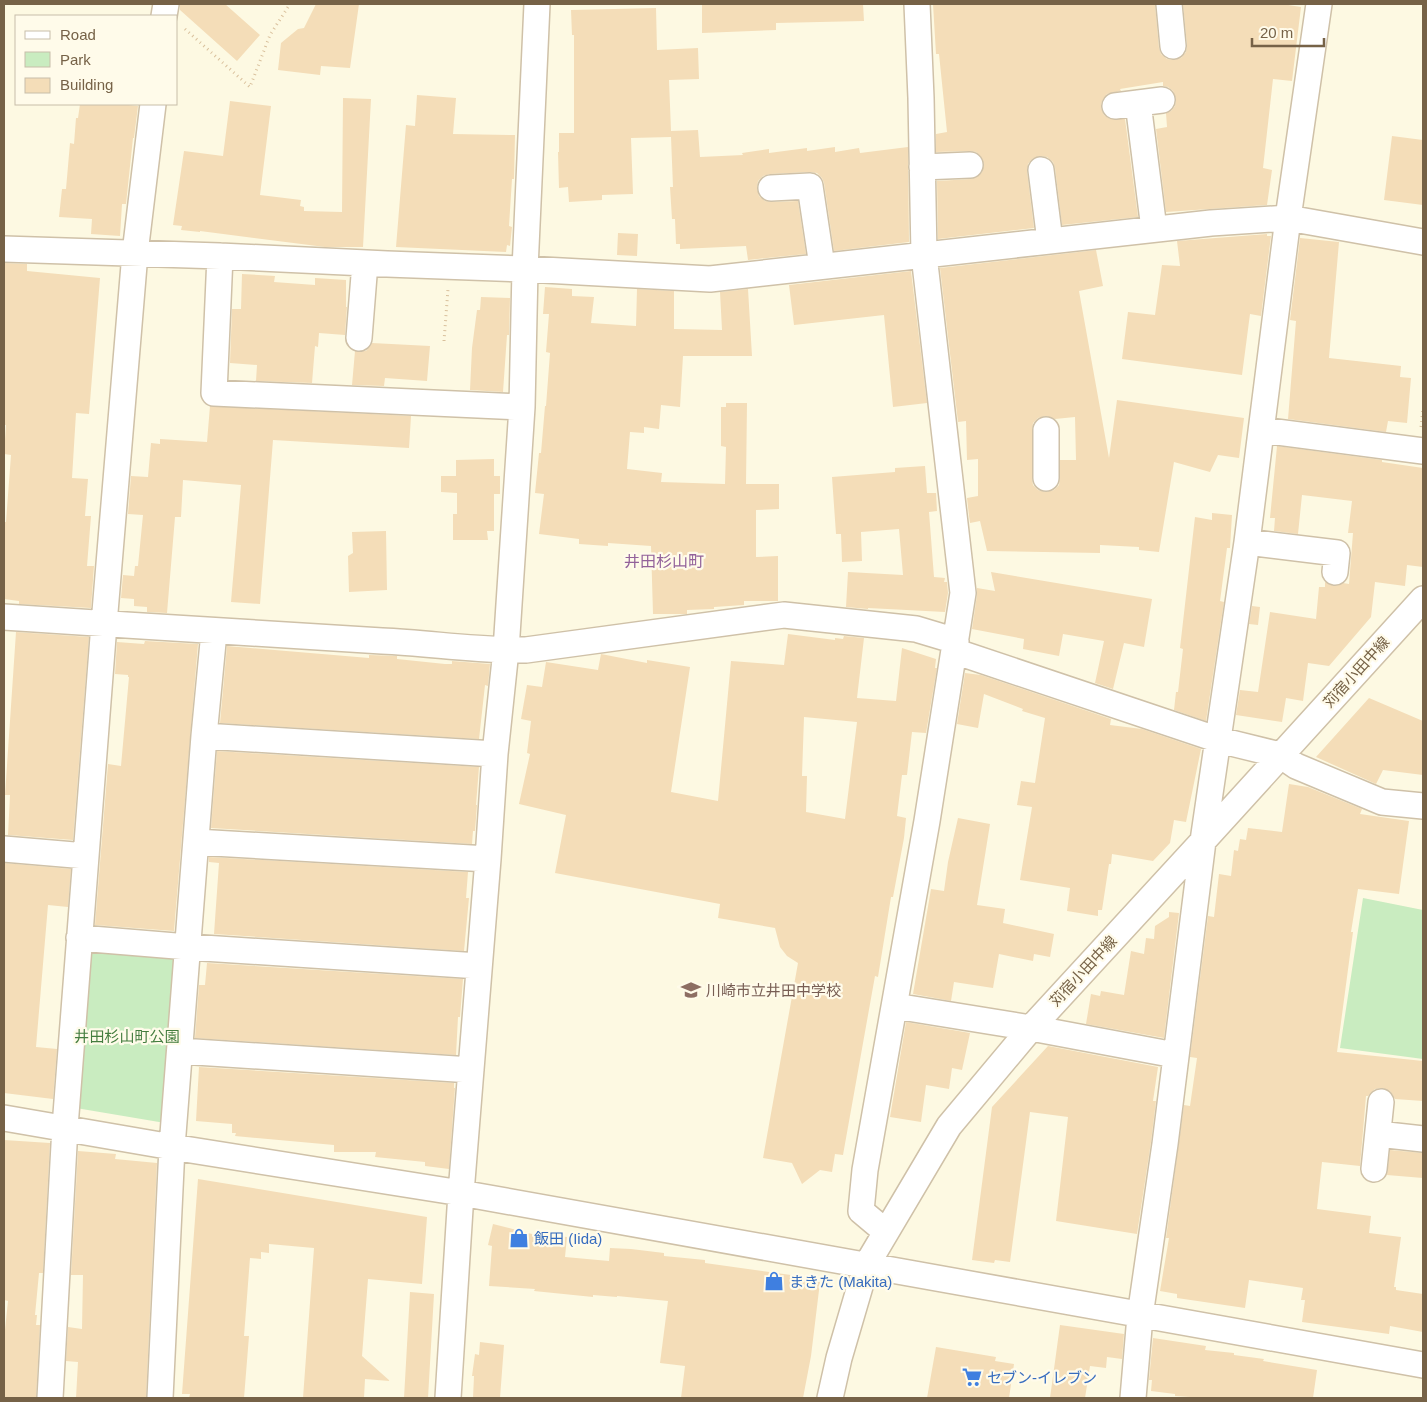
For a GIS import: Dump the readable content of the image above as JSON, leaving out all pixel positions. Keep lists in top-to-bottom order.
{
  "streets": {
    "street": ["苅宿小田中線"]
  },
  "districts": ["井田杉山町"],
  "parks": ["井田杉山町公園"],
  "places": {
    "school or university": ["川崎市立井田中学校"],
    "shop": ["飯田 (Iida)", "まきた (Makita)"],
    "supermarket": ["セブン-イレブン"]
  },
  "legend": ["Road", "Park", "Building"],
  "scale_bar": "20 m"
}
